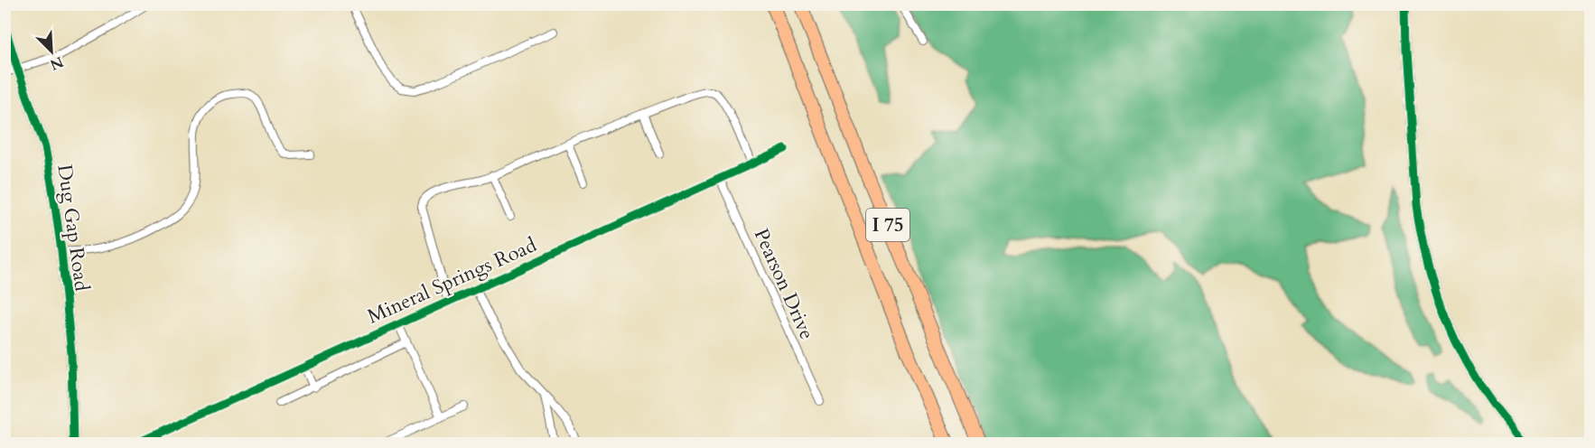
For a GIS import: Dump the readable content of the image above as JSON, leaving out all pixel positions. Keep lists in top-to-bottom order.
{
  "streets": {
    "highway": ["I 75"],
    "street": ["Dug Gap Road", "Mineral Springs Road", "Pearson Drive"]
  },
  "crossings": [
    ["Mineral Springs Road", "Pearson Drive"]
  ],
  "north": "bottom right"
}
